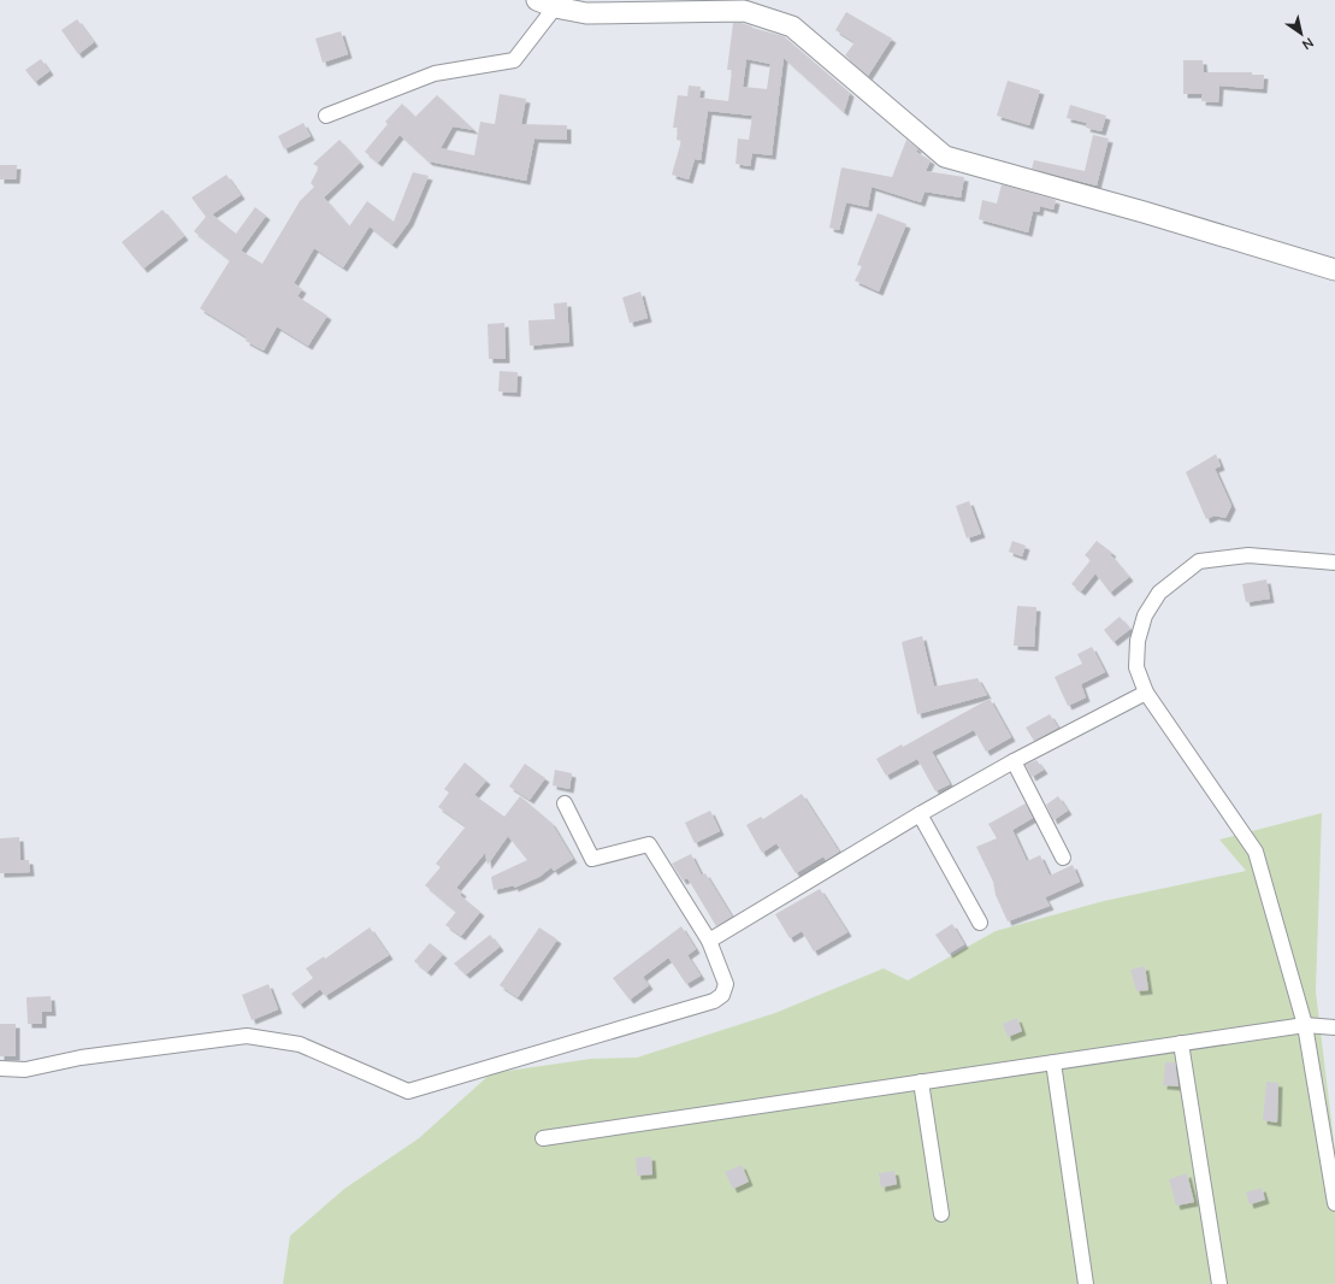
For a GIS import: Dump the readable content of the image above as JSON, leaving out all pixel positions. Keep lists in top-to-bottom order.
{
  "north": "bottom right"
}
